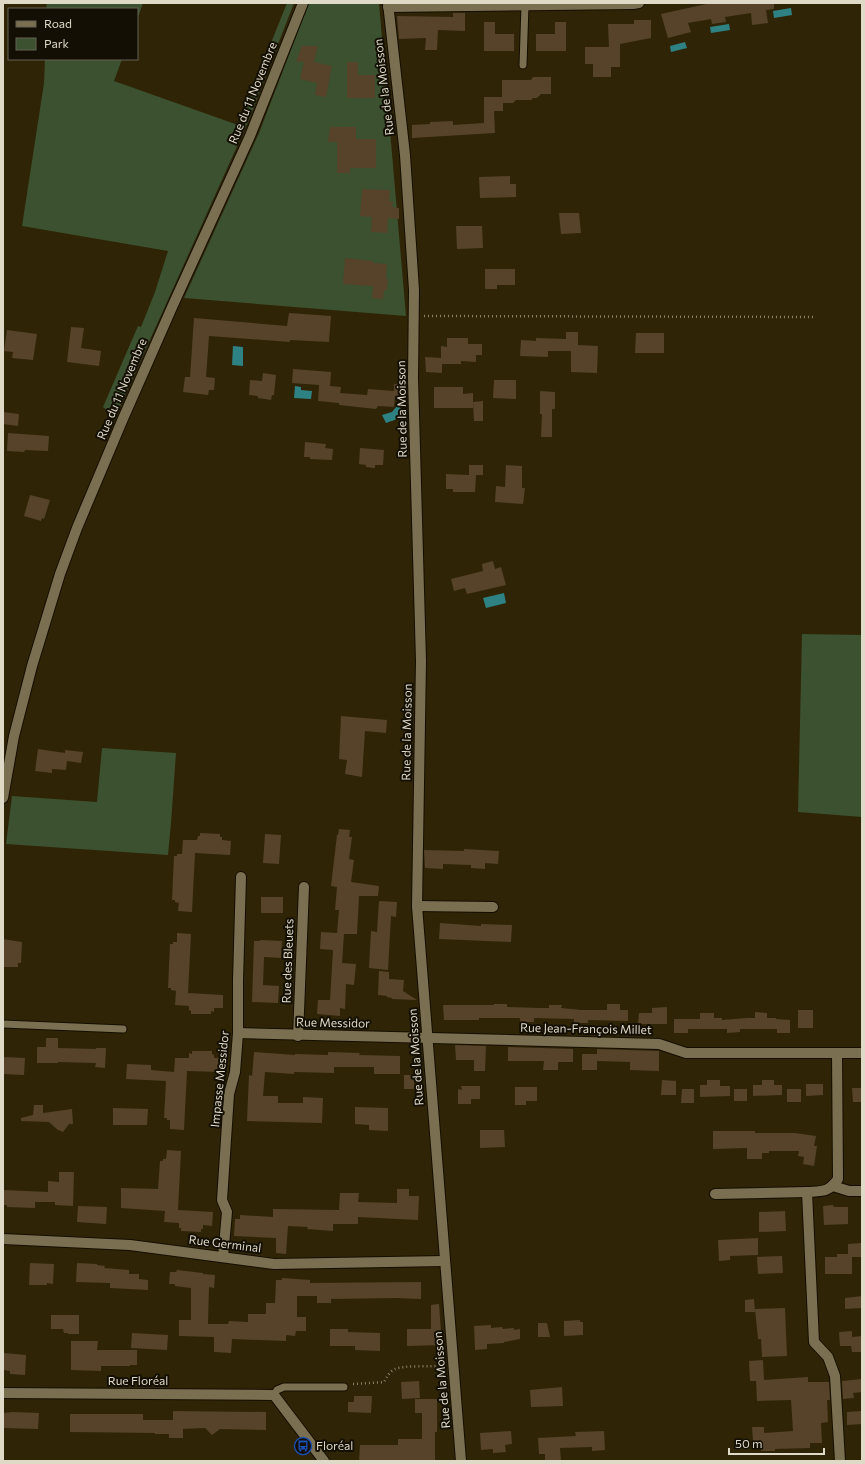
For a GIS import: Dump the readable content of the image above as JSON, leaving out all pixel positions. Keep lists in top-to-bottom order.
{
  "streets": {
    "street": [
      "Rue de la Moisson",
      "Rue du 11 Novembre",
      "Rue des Bleuets",
      "Rue Messidor",
      "Rue Jean-François Millet",
      "Impasse Messidor",
      "Rue Germinal",
      "Rue Floréal"
    ]
  },
  "crossings": [
    ["Rue de la Moisson", "Rue Messidor"],
    ["Rue de la Moisson", "Rue Jean-François Millet"],
    ["Rue de la Moisson", "Rue Germinal"],
    ["Rue des Bleuets", "Rue Messidor"],
    ["Rue Messidor", "Rue Jean-François Millet"],
    ["Rue Messidor", "Impasse Messidor"],
    ["Impasse Messidor", "Rue Germinal"]
  ],
  "places": {
    "bus stop": ["Floréal"]
  },
  "legend": ["Road", "Park"],
  "scale_bar": "50 m"
}
